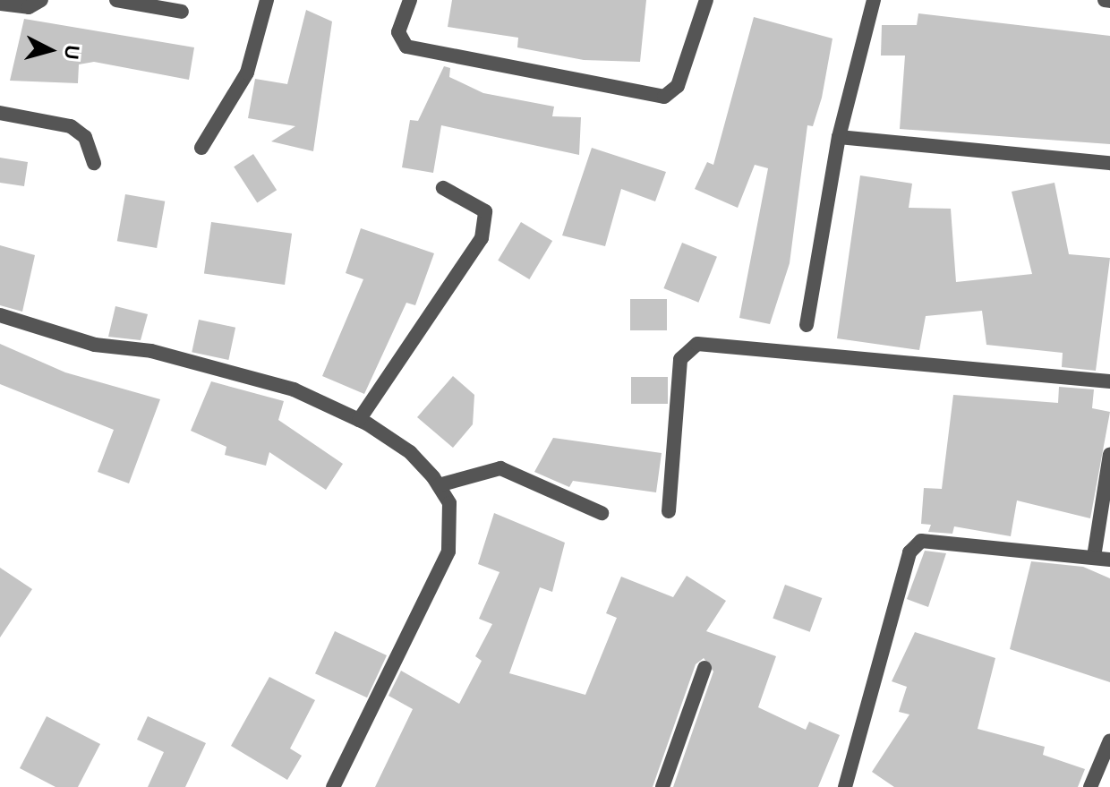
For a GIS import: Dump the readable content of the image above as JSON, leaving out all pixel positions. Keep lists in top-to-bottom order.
{
  "north": "right"
}
